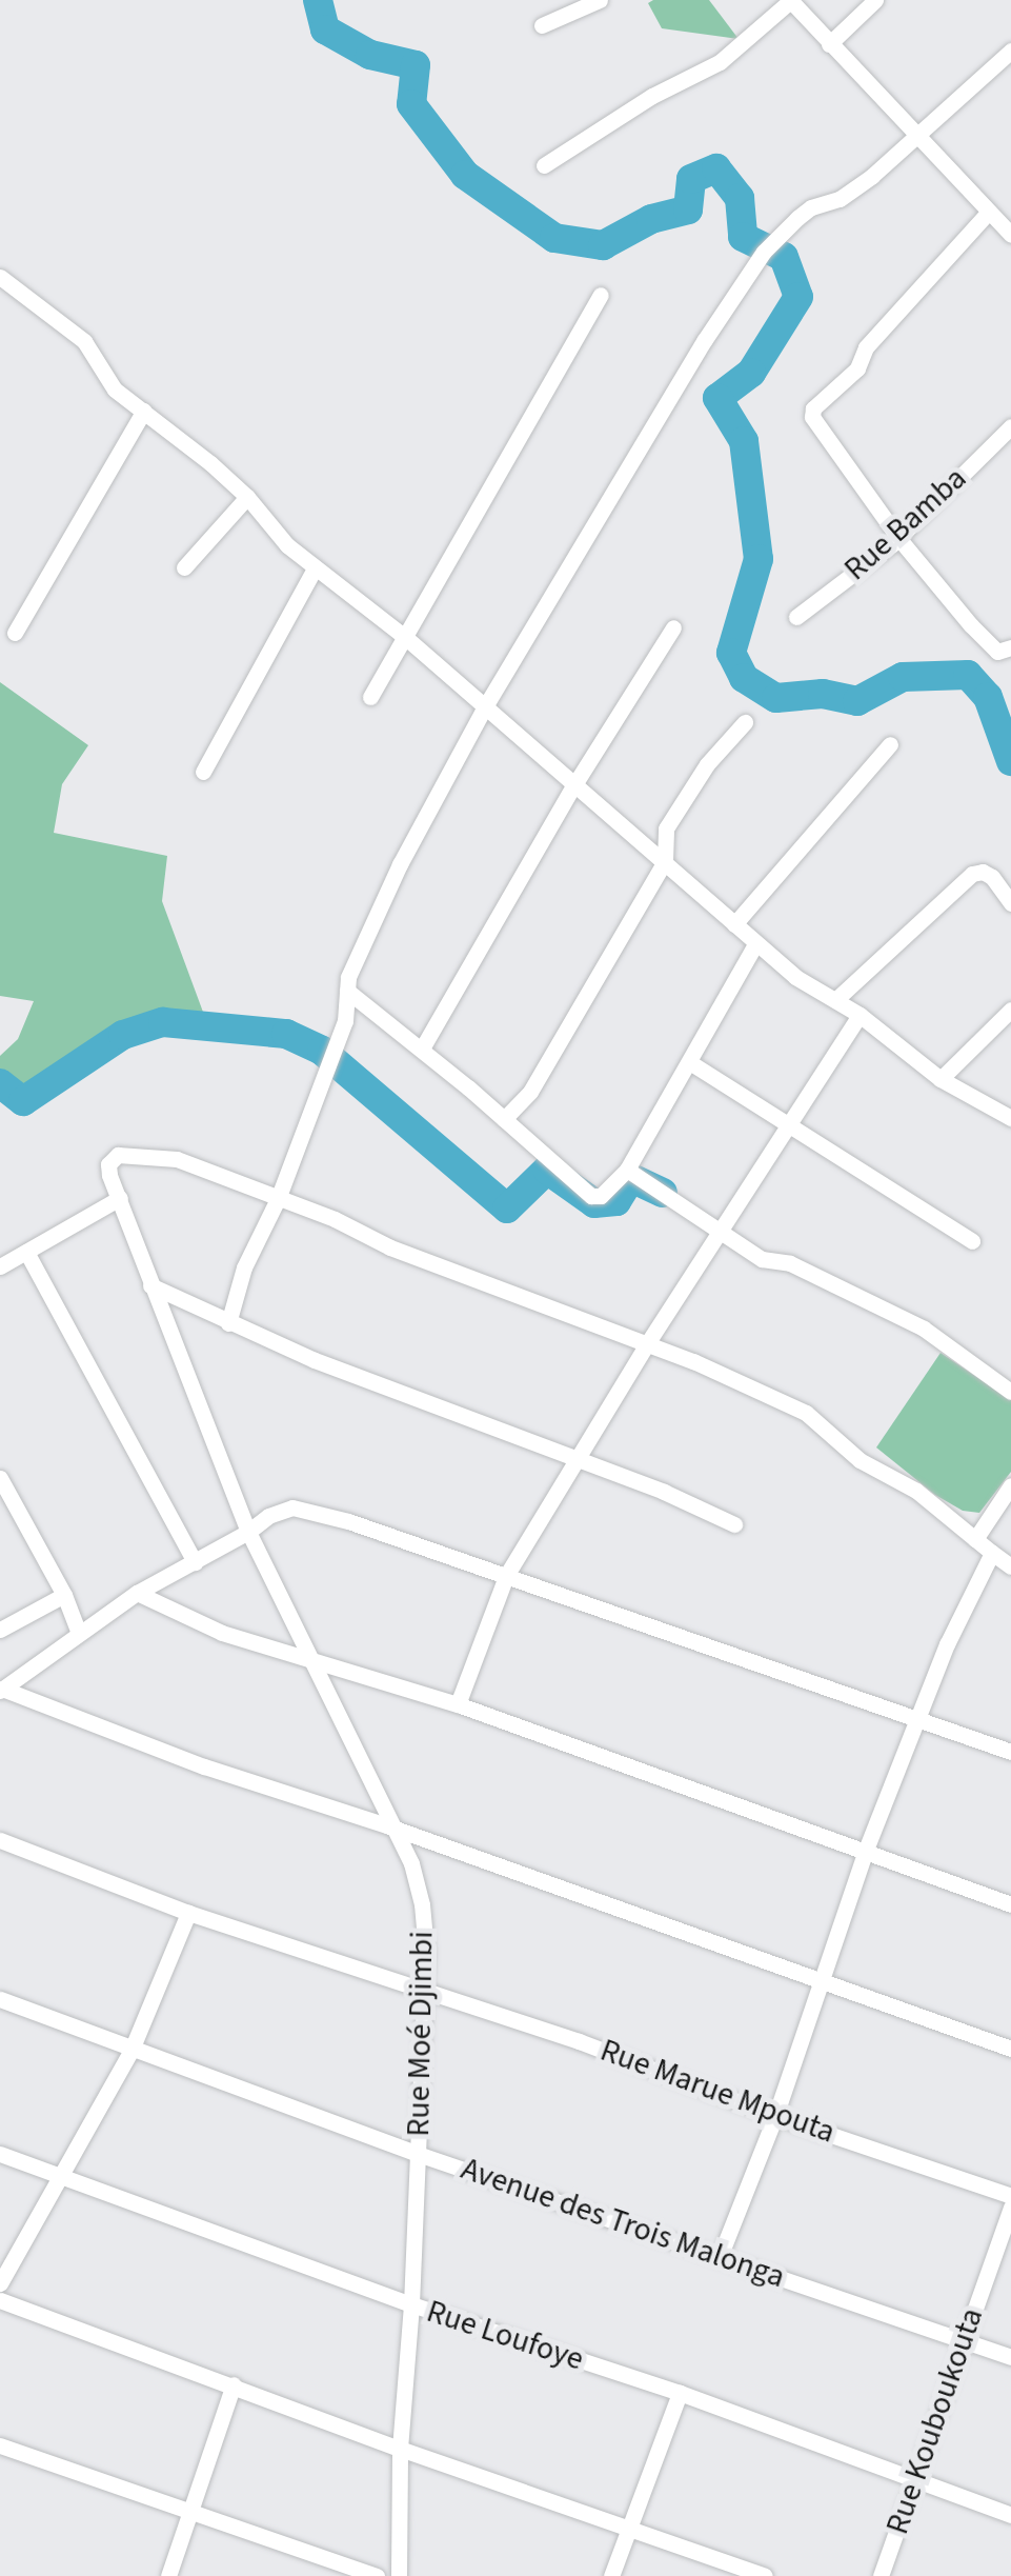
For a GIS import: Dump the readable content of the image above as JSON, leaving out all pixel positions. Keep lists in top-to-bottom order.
{
  "streets": {
    "street": [
      "Rue Bamba",
      "Rue Moé Djimbi",
      "Rue Marue Mpouta",
      "Avenue des Trois Malonga",
      "Rue Loufoye",
      "Rue Kouboukouta"
    ]
  },
  "crossings": [
    ["Rue Moé Djimbi", "Rue Marue Mpouta"],
    ["Rue Moé Djimbi", "Avenue des Trois Malonga"],
    ["Rue Moé Djimbi", "Rue Loufoye"],
    ["Avenue des Trois Malonga", "Rue Kouboukouta"],
    ["Rue Loufoye", "Rue Kouboukouta"]
  ]
}
